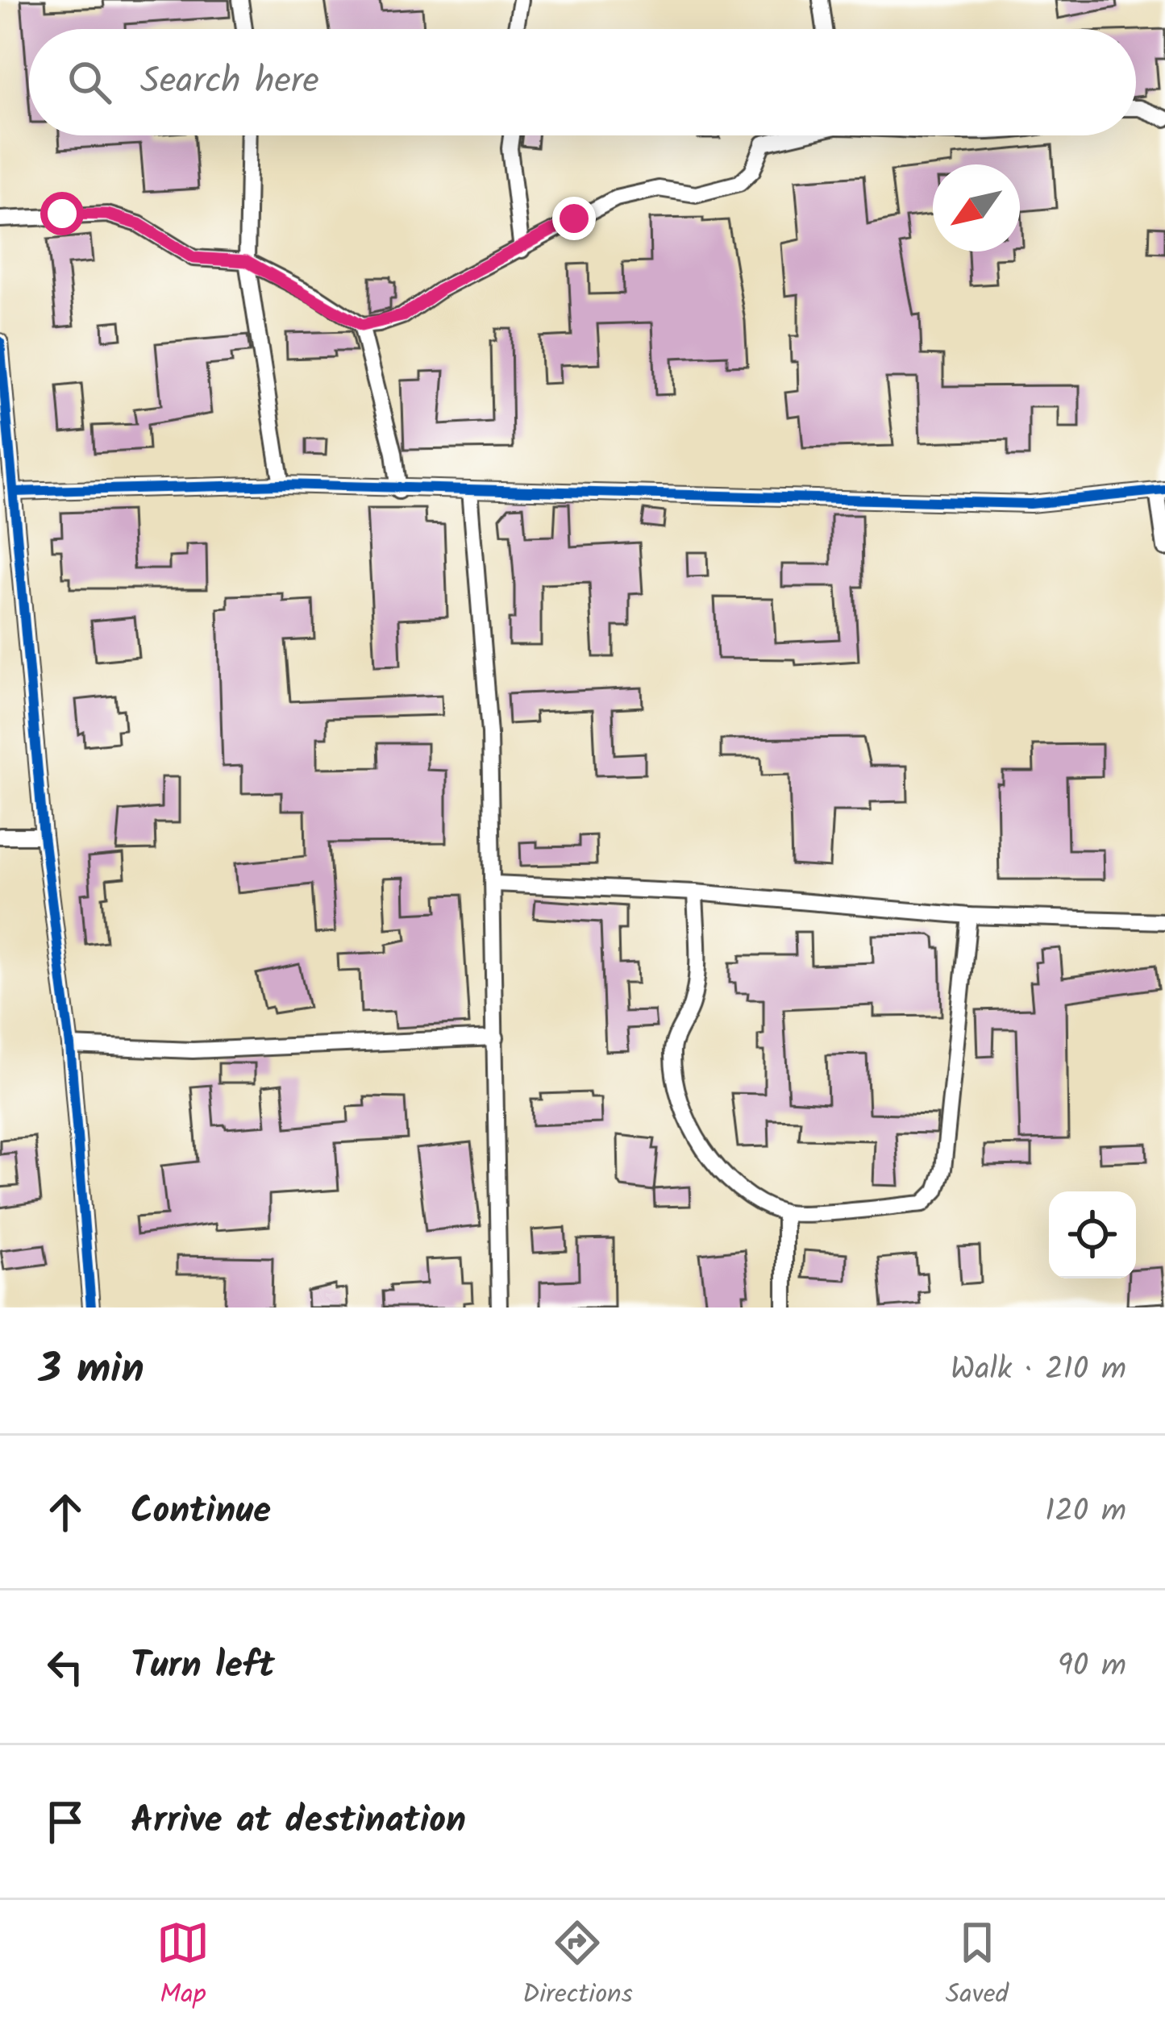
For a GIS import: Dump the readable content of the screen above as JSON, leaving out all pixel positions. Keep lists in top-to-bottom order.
{
  "north": "bottom left",
  "page": {
    "search": "Search here",
    "heading": ["3 min", "Walk · 210 m"],
    "list": [
      ["Continue", "120 m"],
      ["Turn left", "90 m"],
      "Arrive at destination"
    ],
    "nav": ["Map", "Directions", "Saved"]
  }
}
